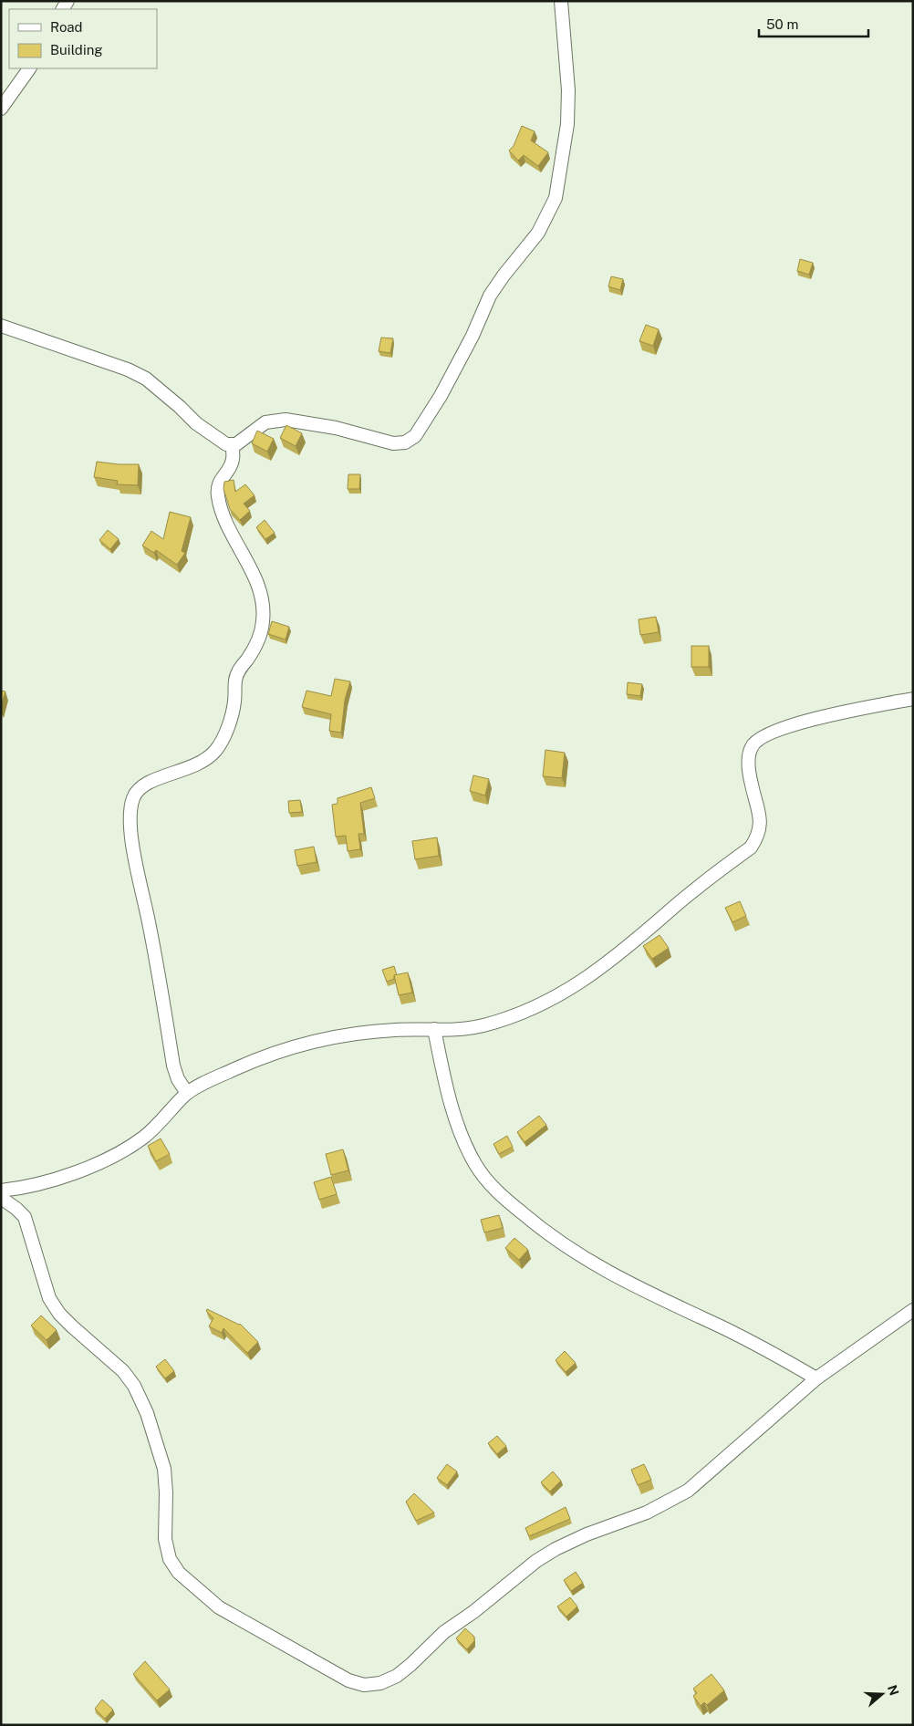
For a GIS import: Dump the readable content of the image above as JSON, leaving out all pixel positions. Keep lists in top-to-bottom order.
{
  "legend": ["Road", "Building"],
  "scale_bar": "50 m",
  "north": "right"
}
